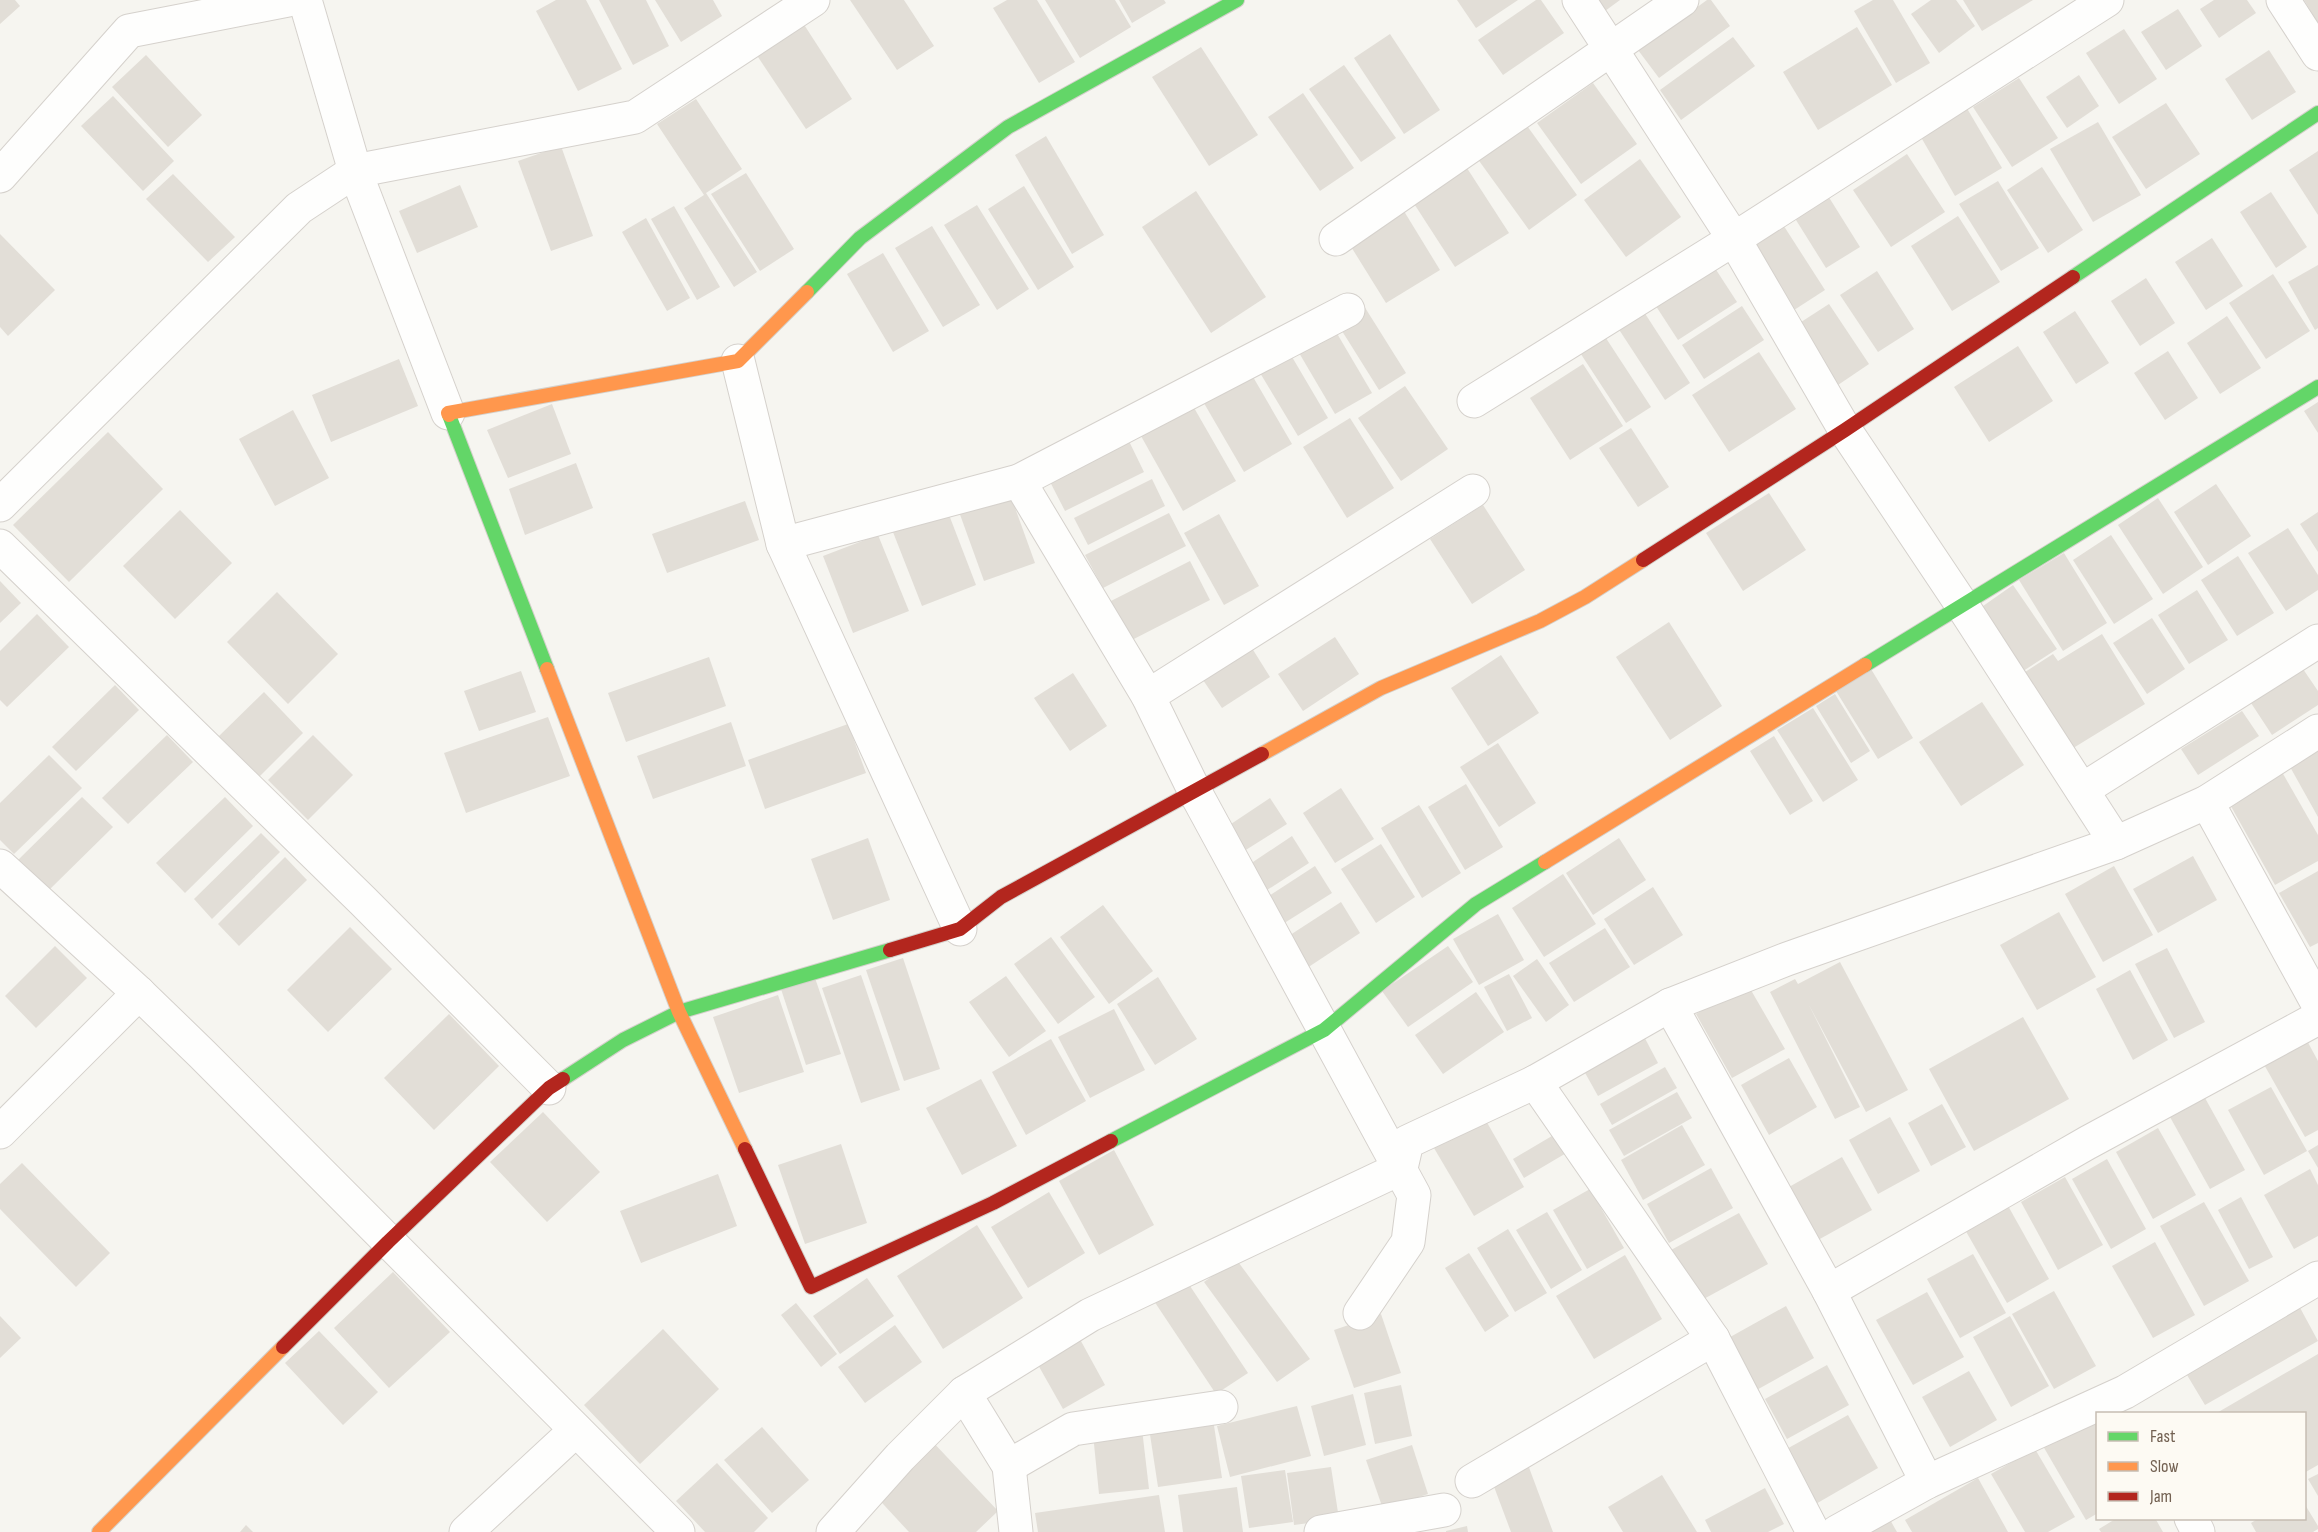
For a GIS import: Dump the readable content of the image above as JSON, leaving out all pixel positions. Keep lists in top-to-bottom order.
{
  "legend": ["Fast", "Slow", "Jam"]
}
